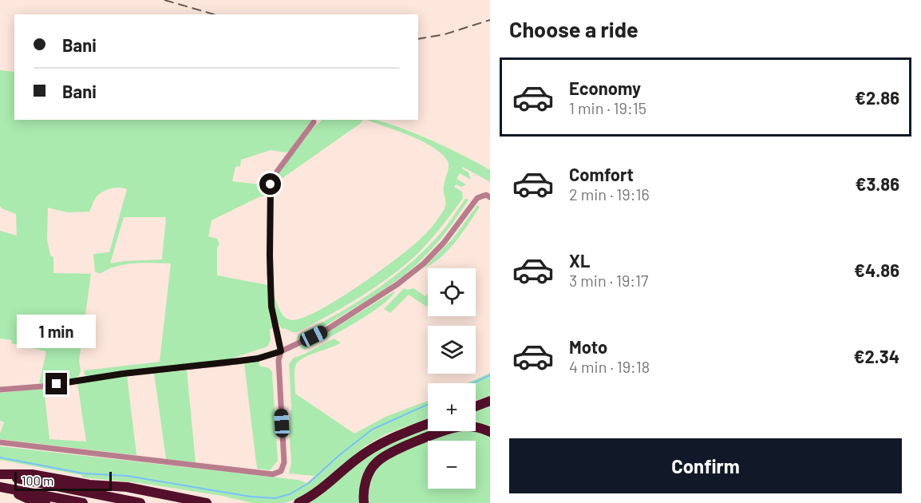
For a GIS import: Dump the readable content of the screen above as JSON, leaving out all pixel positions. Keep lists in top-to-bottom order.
{
  "scale_bar": "100 m",
  "page": {
    "heading": "Choose a ride",
    "banner": ["Bani", "Bani"],
    "list": [
      {
        "name": "Economy",
        "note": "1 min · 19:15",
        "value": "€2.86"
      },
      {
        "name": "Comfort",
        "note": "2 min · 19:16",
        "value": "€3.86"
      },
      {
        "name": "XL",
        "note": "3 min · 19:17",
        "value": "€4.86"
      },
      {
        "name": "Moto",
        "note": "4 min · 19:18",
        "value": "€2.34"
      }
    ],
    "map_buttons": ["+", "−"],
    "bubble": "1 min",
    "buttons": "Confirm",
    "scale": "100 m"
  }
}
